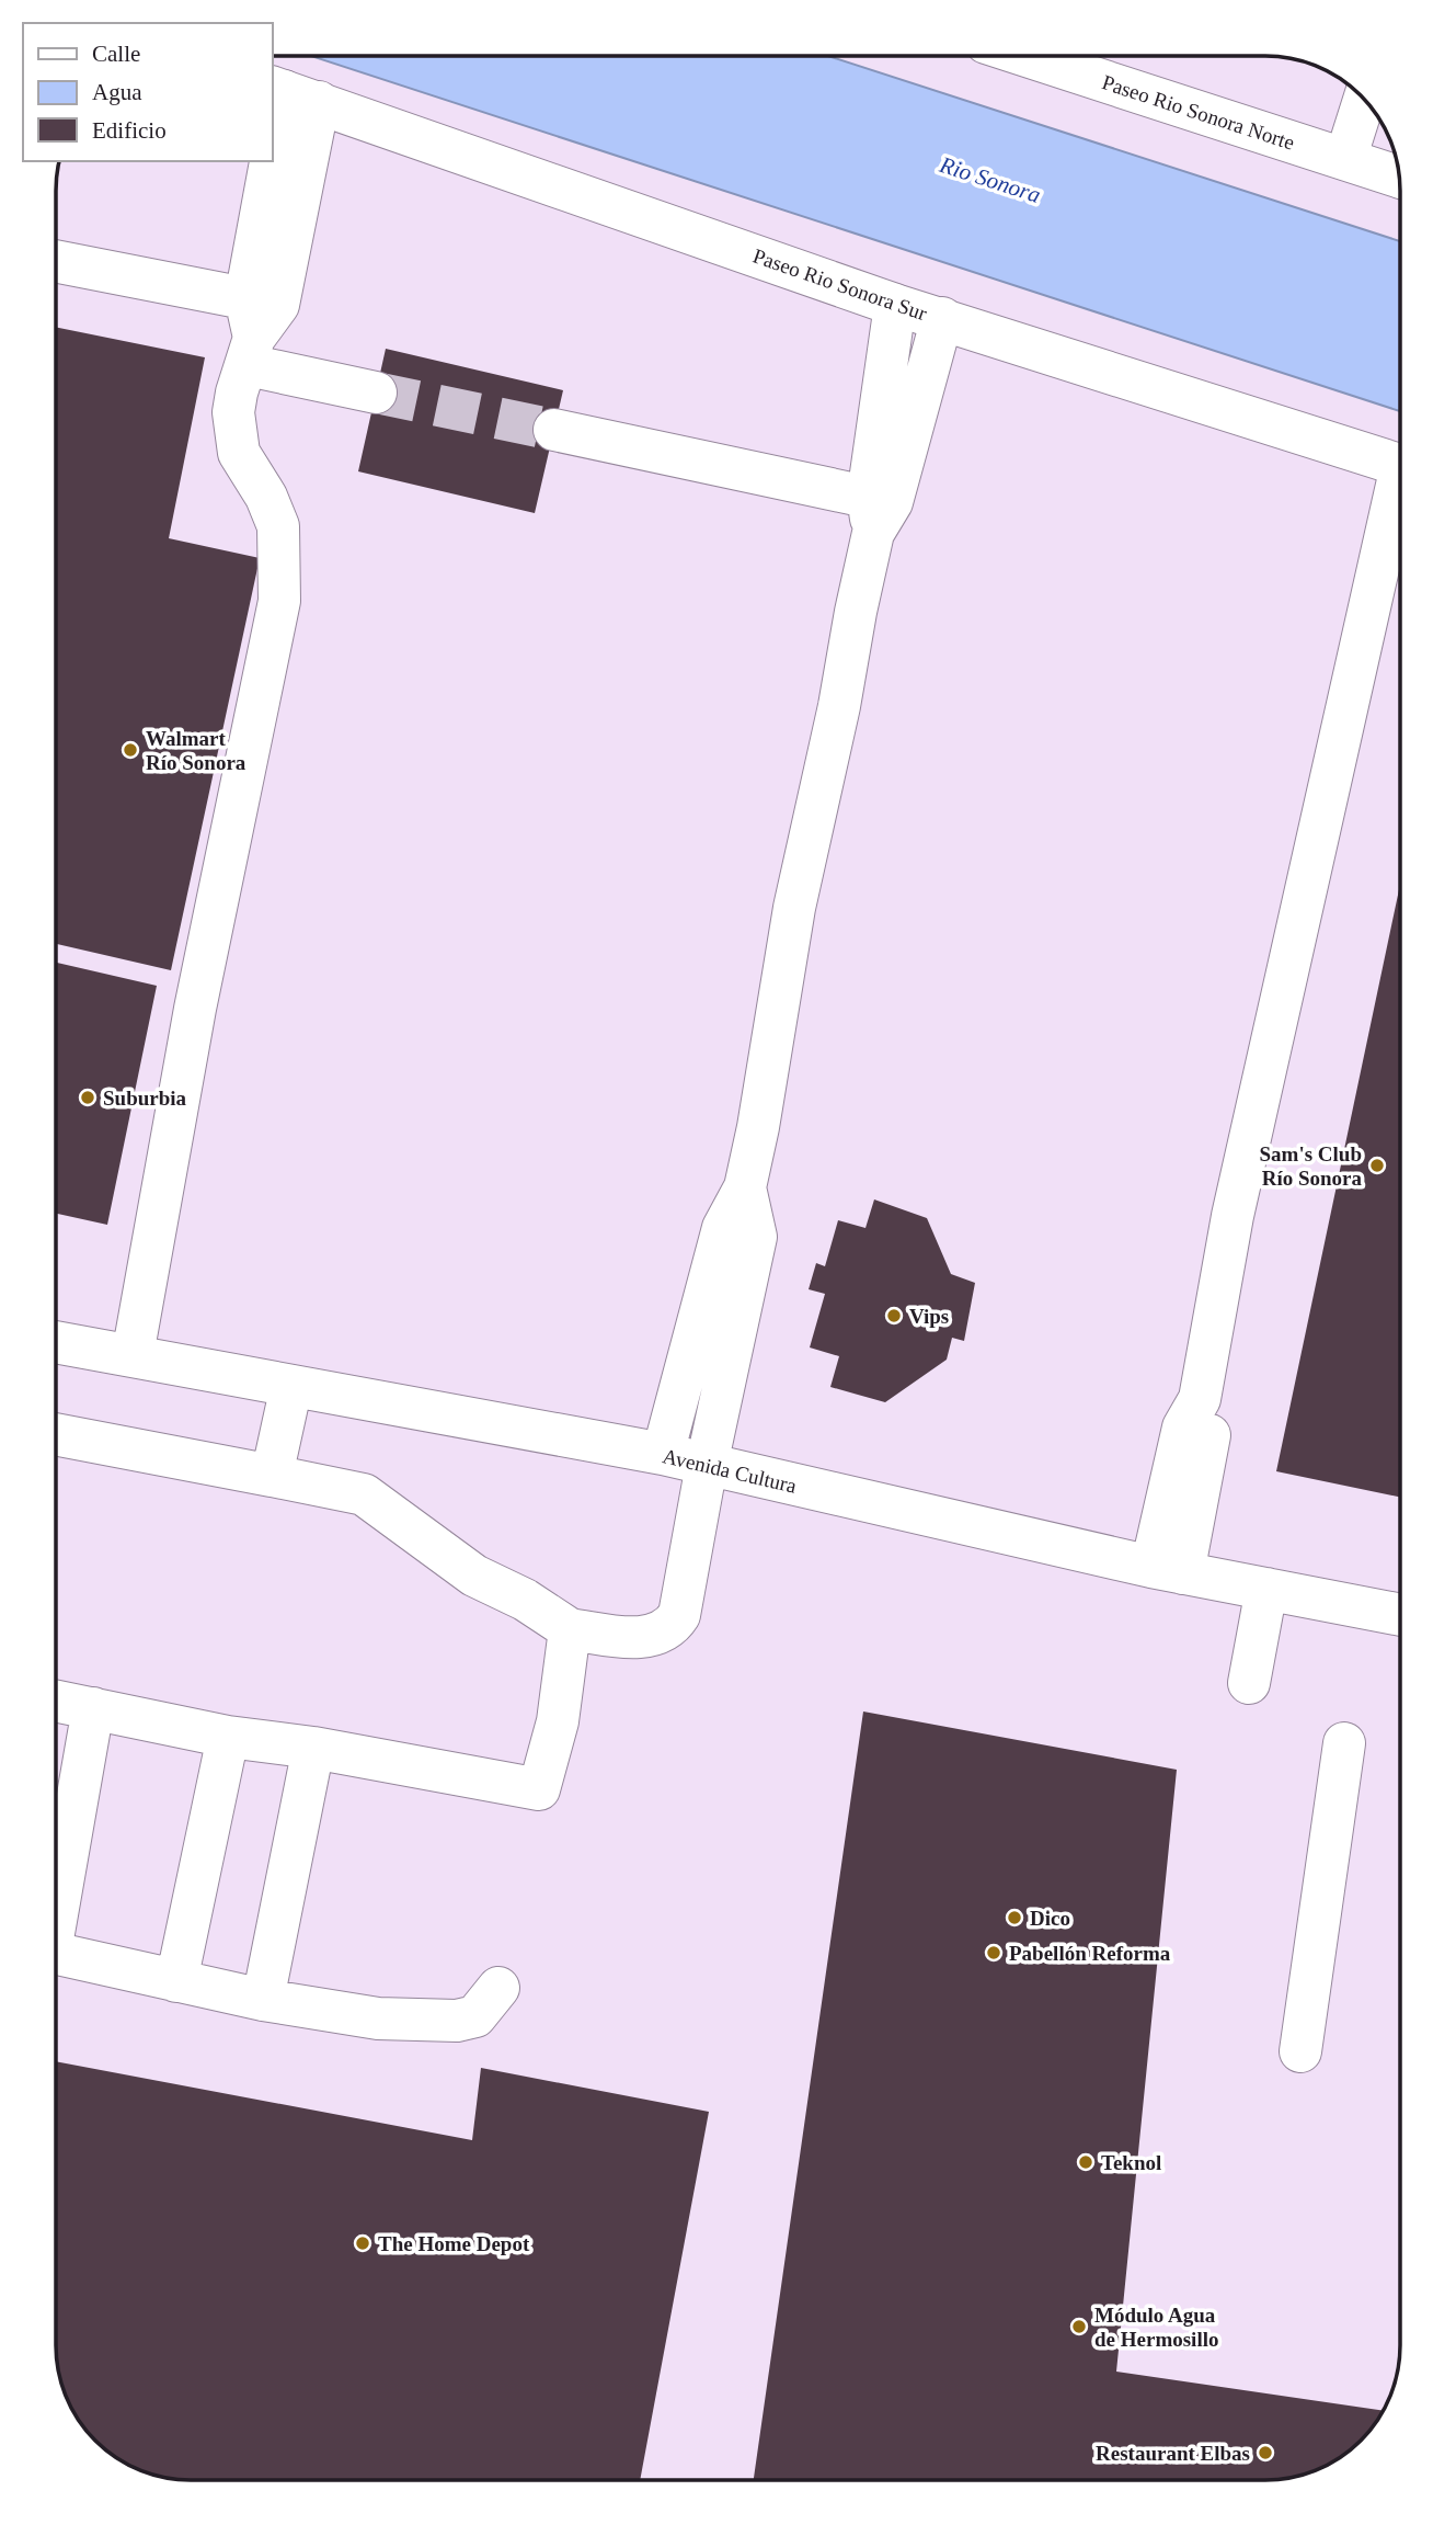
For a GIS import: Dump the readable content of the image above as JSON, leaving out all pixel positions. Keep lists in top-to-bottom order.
{
  "streets": {
    "main road": ["Paseo Rio Sonora Norte", "Paseo Rio Sonora Sur", "Avenida Cultura"]
  },
  "water": ["Rio Sonora"],
  "places": [
    "Walmart Río Sonora",
    "Suburbia",
    "Sam's Club Río Sonora",
    "Vips",
    "Dico",
    "Pabellón Reforma",
    "Teknol",
    "The Home Depot",
    "Módulo Agua de Hermosillo",
    "Restaurant Elbas"
  ],
  "legend": ["Calle", "Agua", "Edificio"]
}
